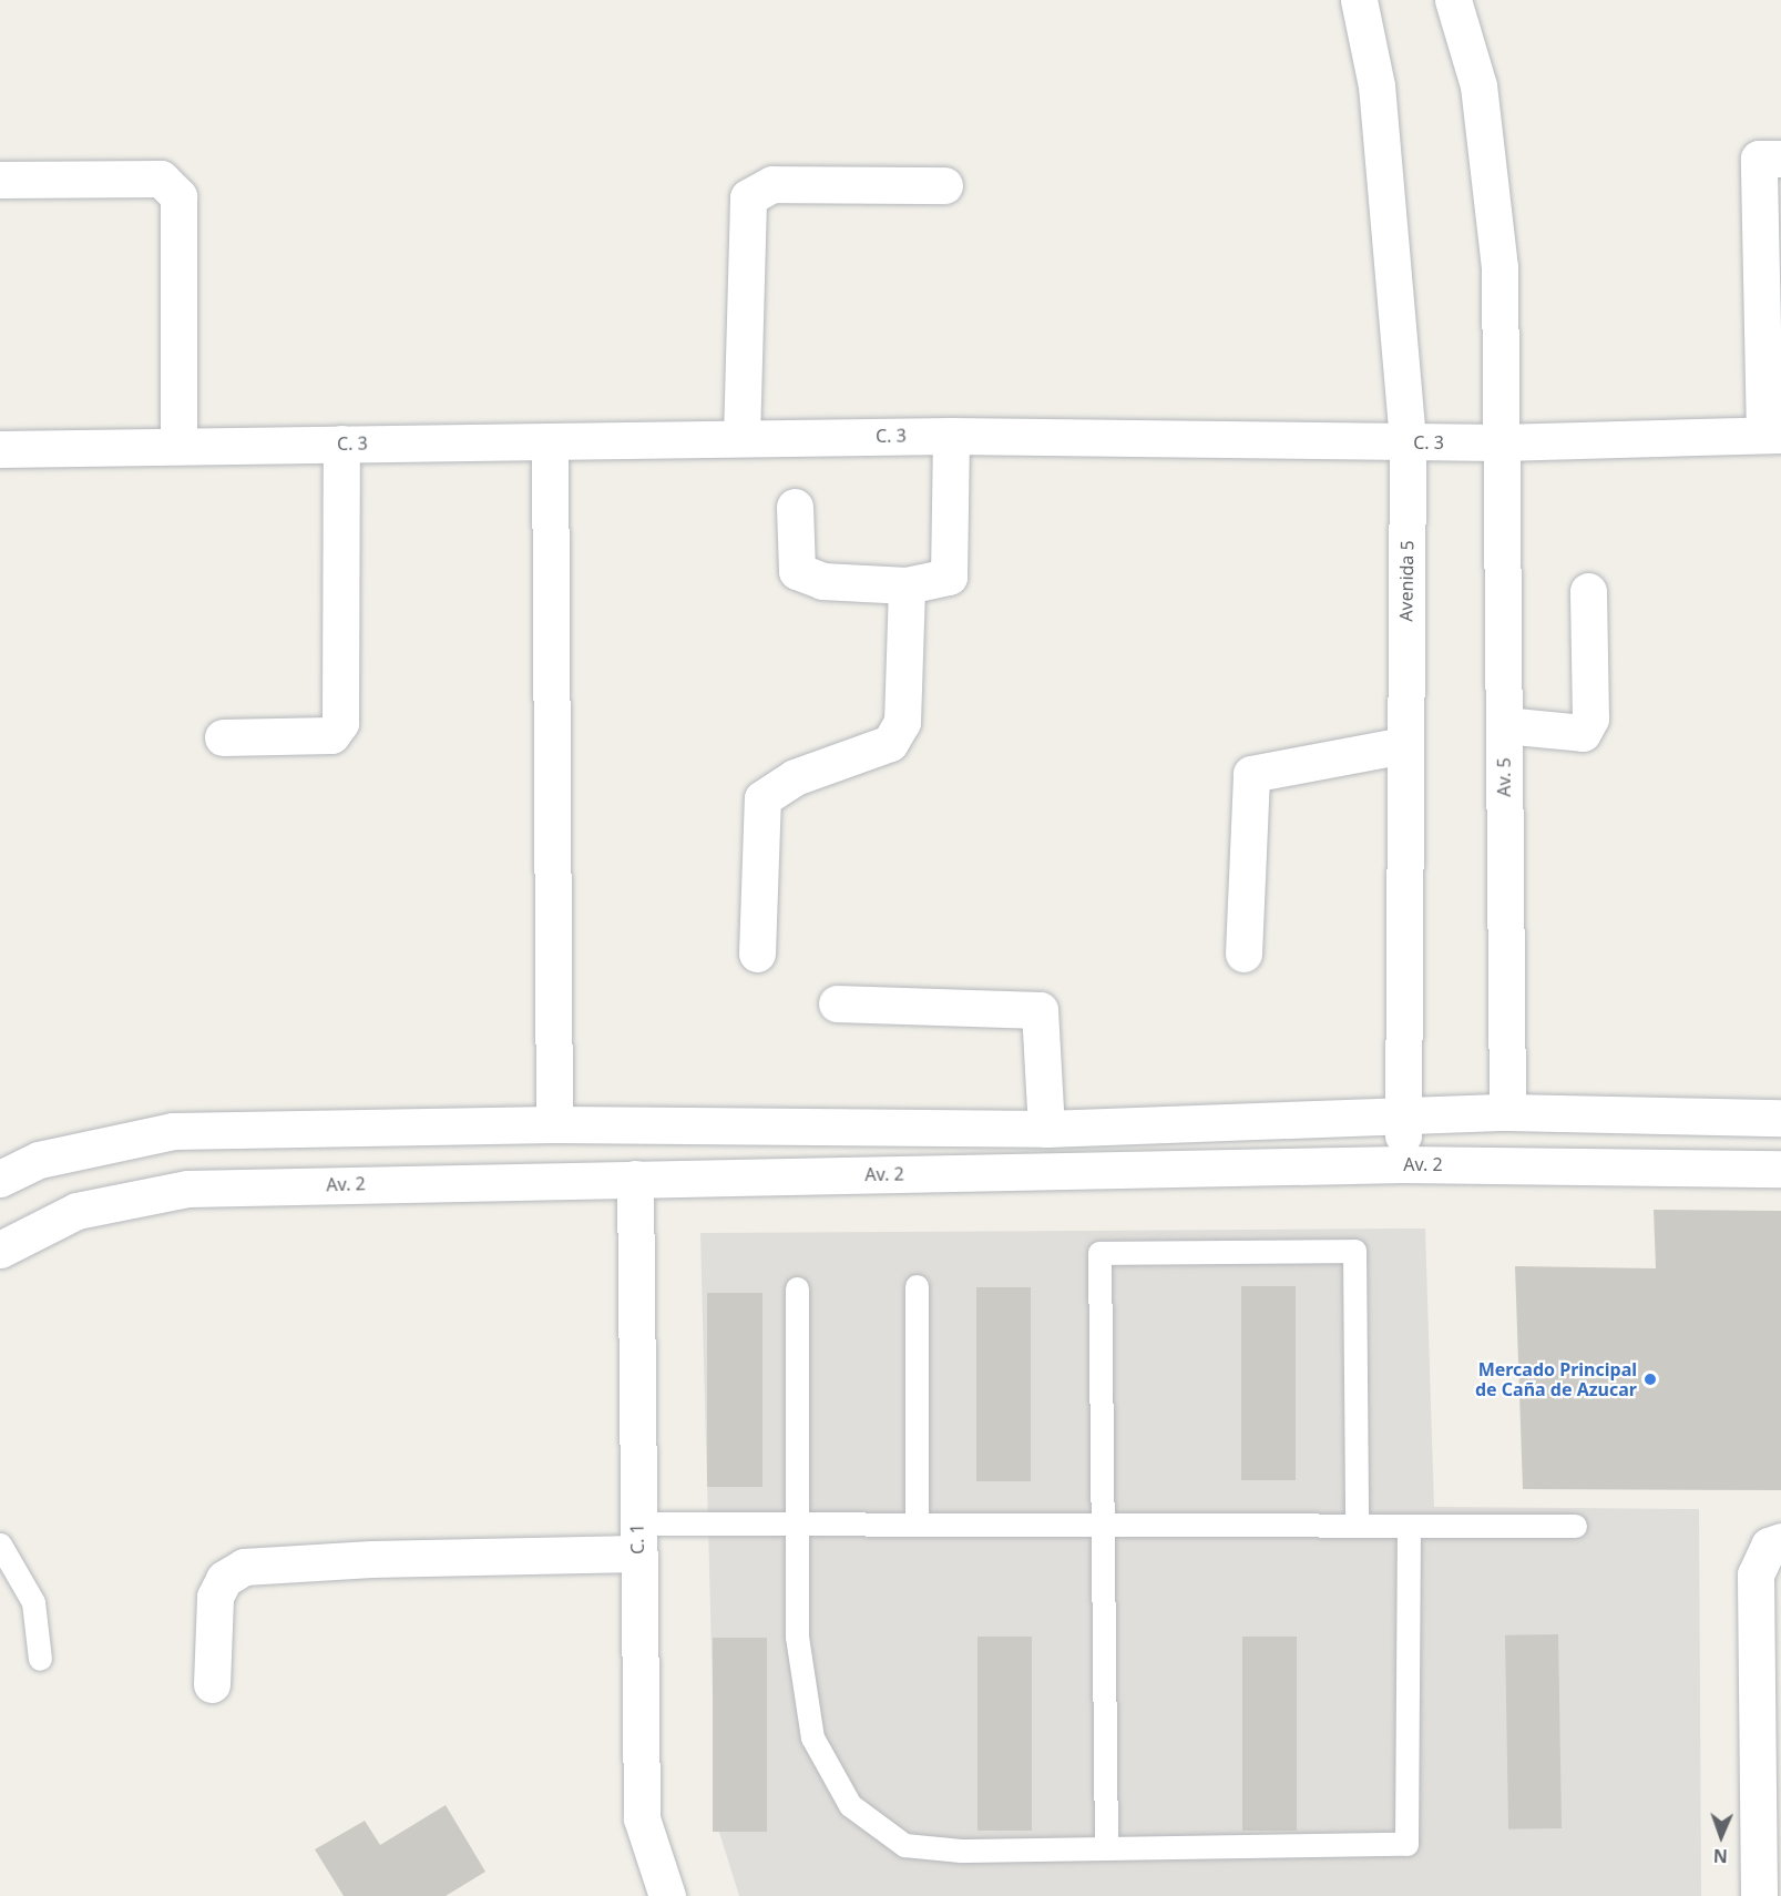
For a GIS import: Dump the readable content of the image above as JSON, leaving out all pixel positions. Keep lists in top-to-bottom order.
{
  "streets": {
    "street": [
      "C. 3",
      "Avenida 5",
      "Av. 5",
      "Av. 2",
      "C. 1"
    ]
  },
  "crossings": [
    ["C. 3", "Avenida 5"],
    ["C. 3", "Av. 5"],
    ["Avenida 5", "Av. 2"],
    ["Av. 2", "C. 1"]
  ],
  "places": ["Mercado Principal de Caña de Azucar"],
  "north": "bottom"
}
